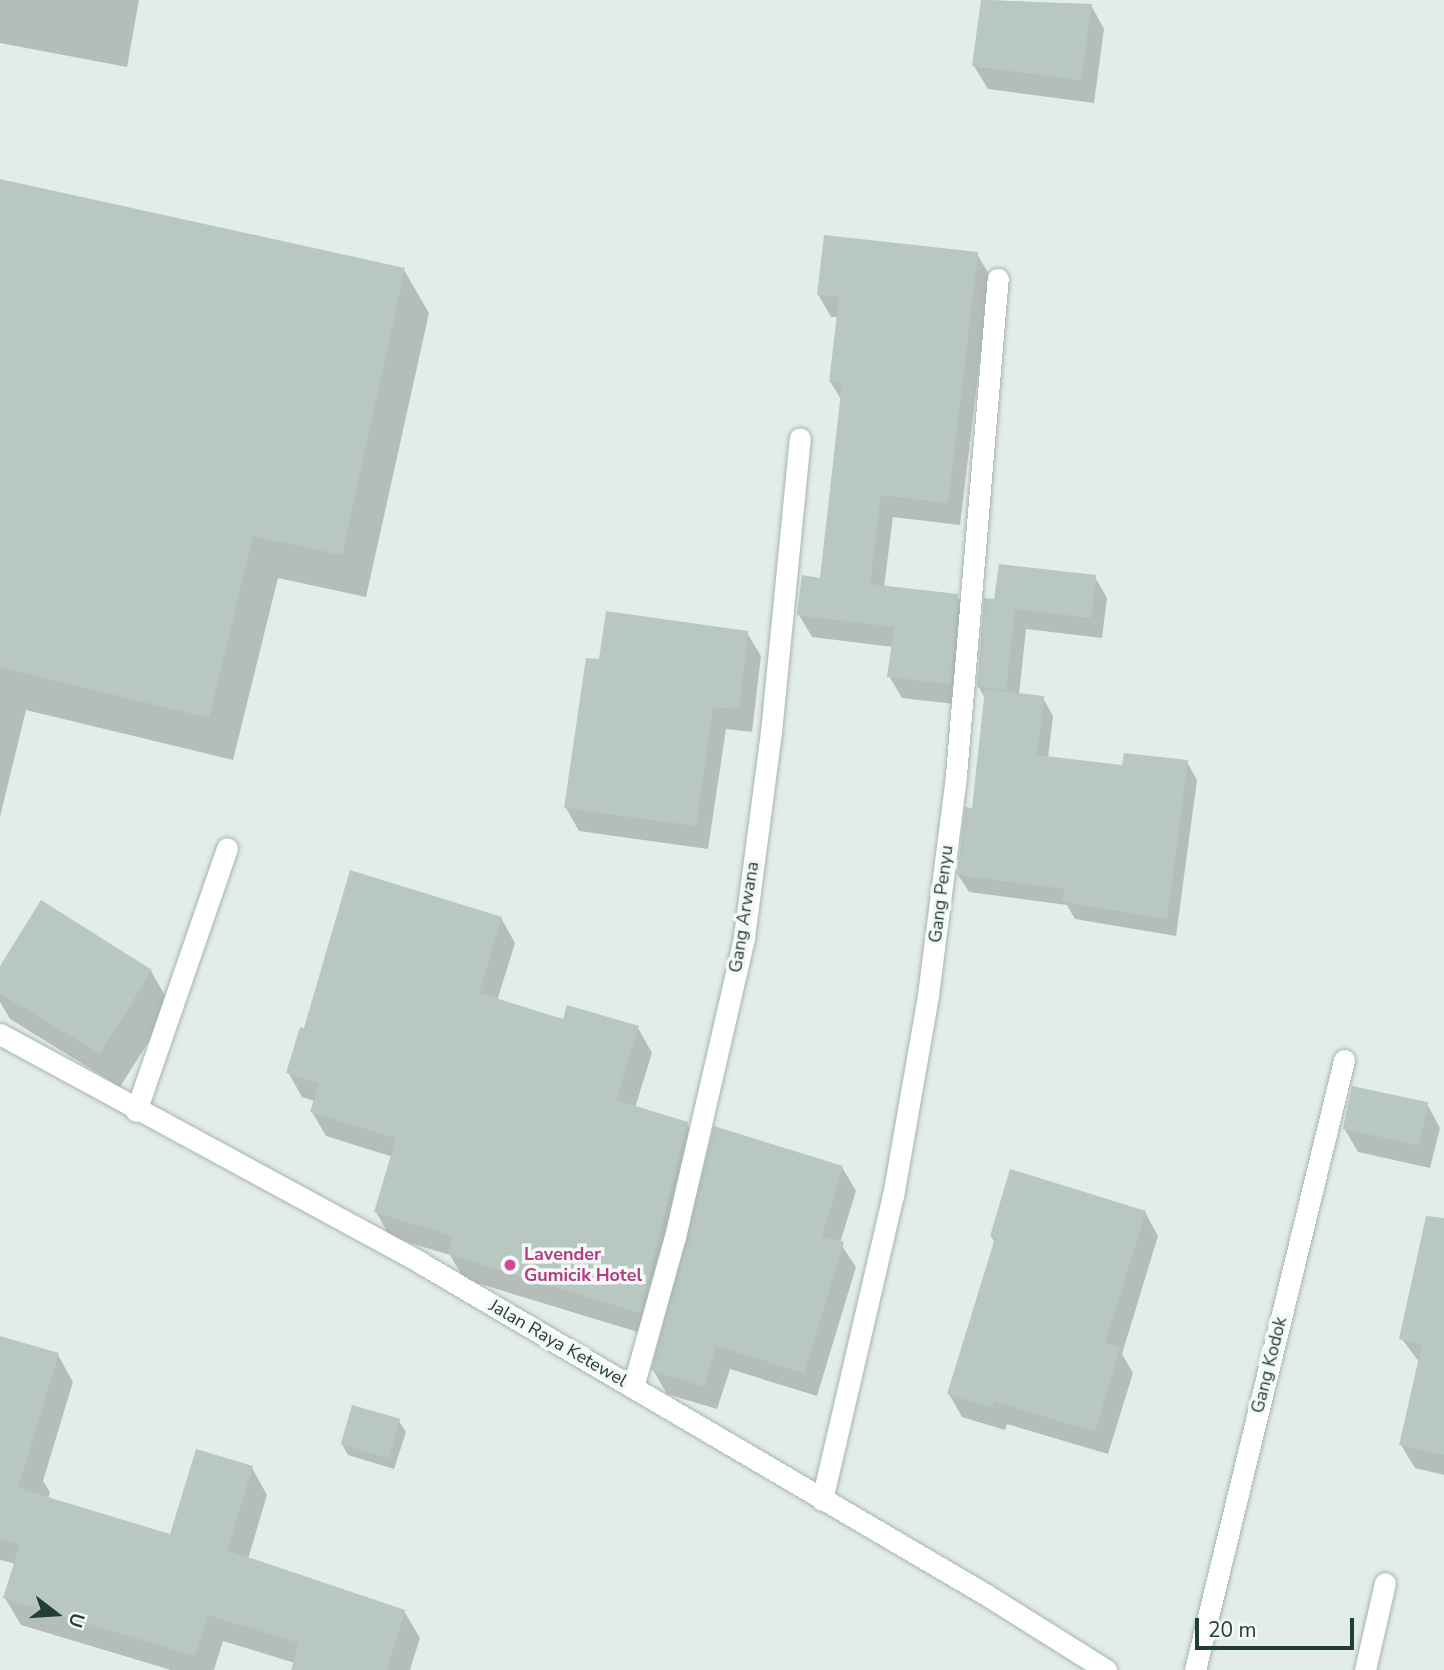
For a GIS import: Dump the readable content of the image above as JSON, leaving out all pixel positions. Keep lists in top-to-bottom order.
{
  "streets": {
    "street": [
      "Gang Penyu",
      "Gang Arwana",
      "Jalan Raya Ketewel",
      "Gang Kodok"
    ]
  },
  "crossings": [
    ["Gang Penyu", "Jalan Raya Ketewel"],
    ["Gang Arwana", "Jalan Raya Ketewel"]
  ],
  "places": ["Lavender Gumicik Hotel"],
  "scale_bar": "20 m",
  "north": "right"
}
